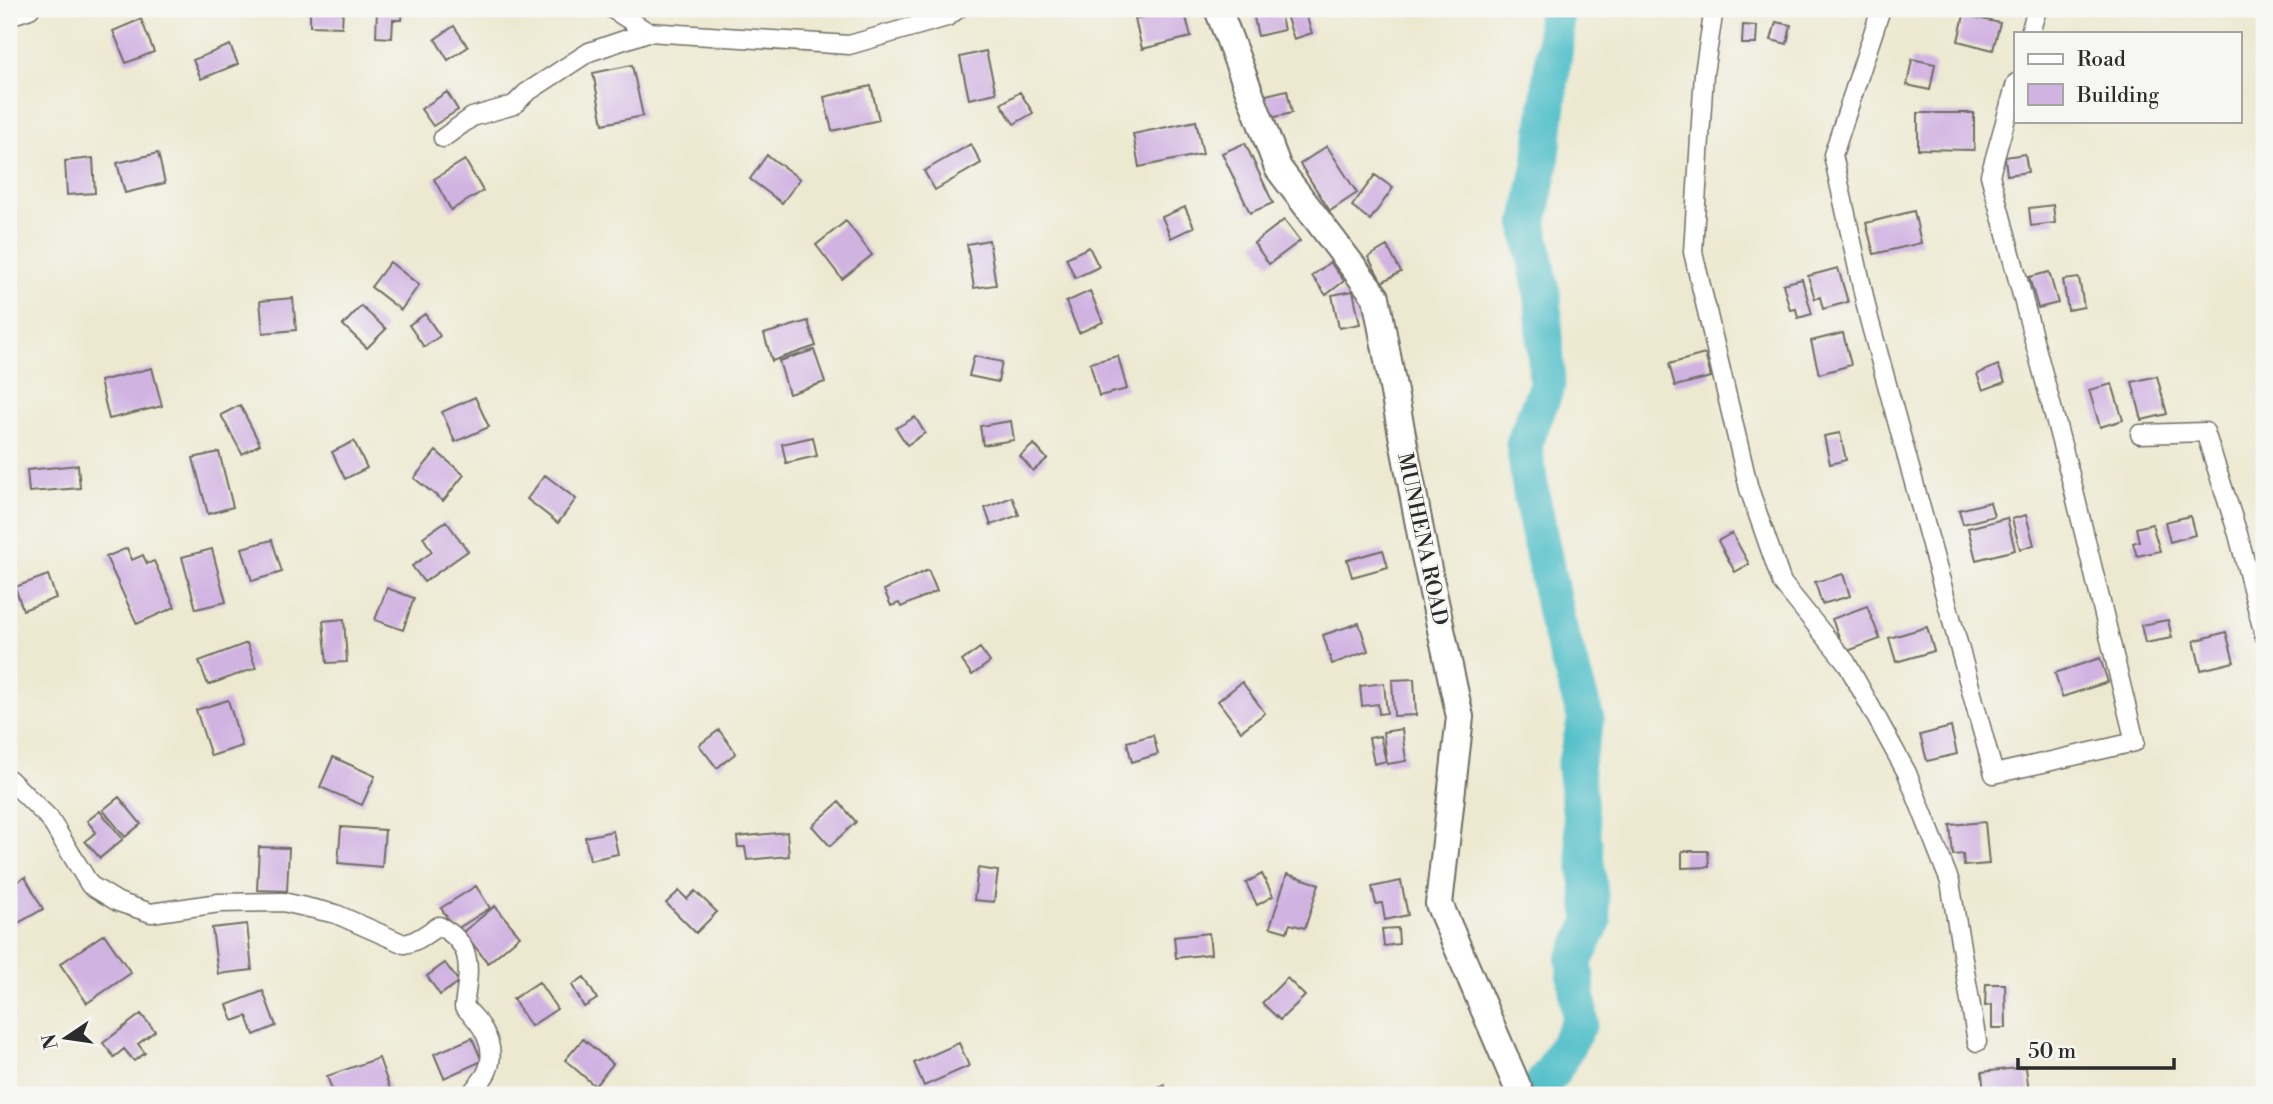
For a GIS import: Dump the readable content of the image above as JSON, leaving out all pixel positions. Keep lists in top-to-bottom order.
{
  "streets": {
    "street": ["MUNHENA ROAD"]
  },
  "legend": ["Road", "Building"],
  "scale_bar": "50 m",
  "north": "left"
}
